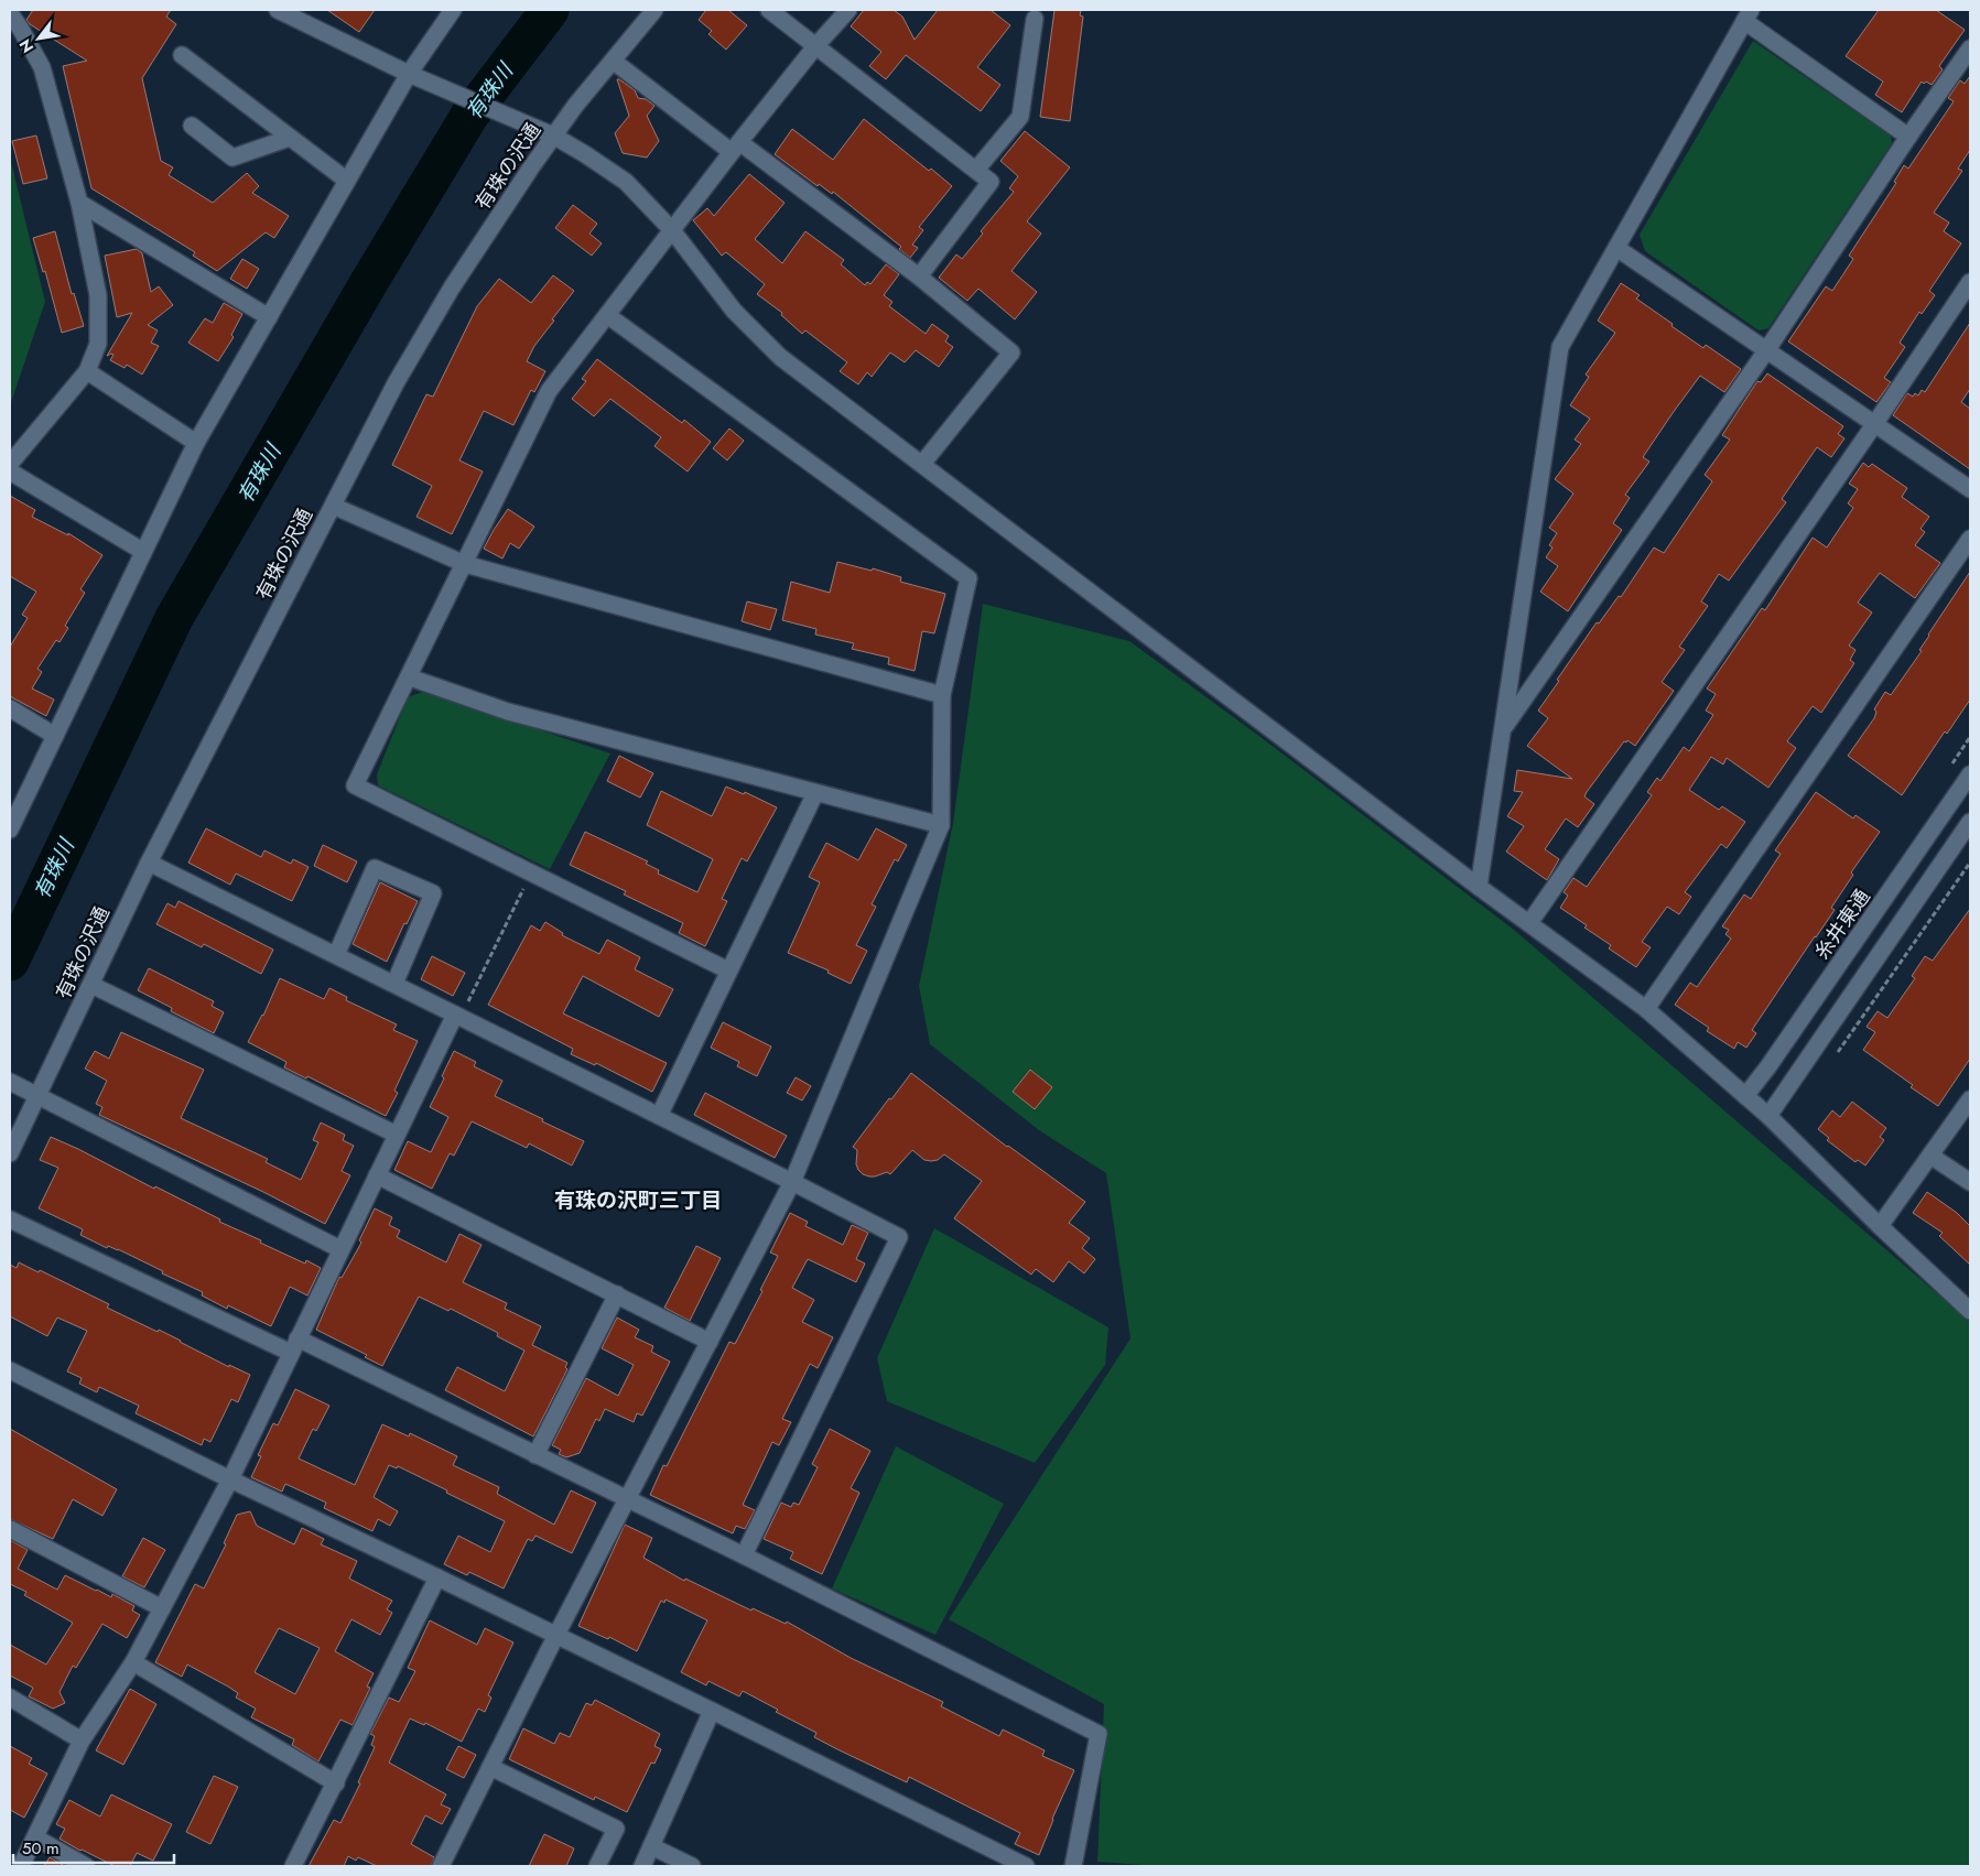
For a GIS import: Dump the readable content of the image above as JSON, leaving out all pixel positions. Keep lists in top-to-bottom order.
{
  "streets": {
    "street": ["有珠の沢通", "糸井東通"]
  },
  "districts": ["有珠の沢町三丁目"],
  "water": ["有珠川"],
  "scale_bar": "50 m",
  "north": "bottom left"
}
